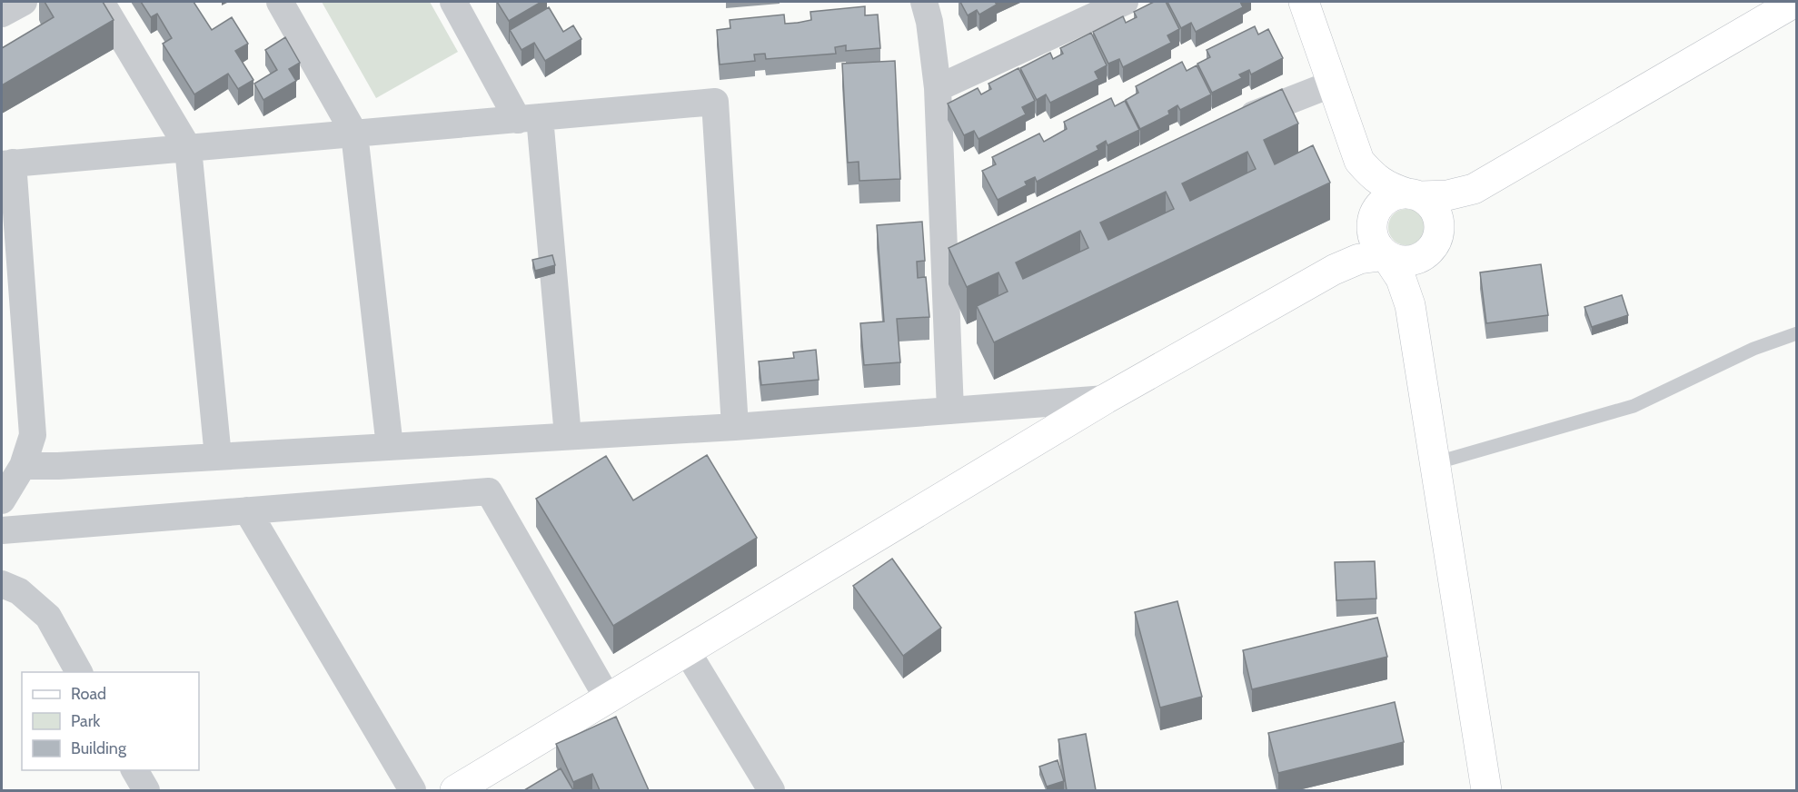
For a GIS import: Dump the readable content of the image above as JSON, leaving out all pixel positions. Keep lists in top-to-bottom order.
{
  "legend": ["Road", "Park", "Building"]
}
